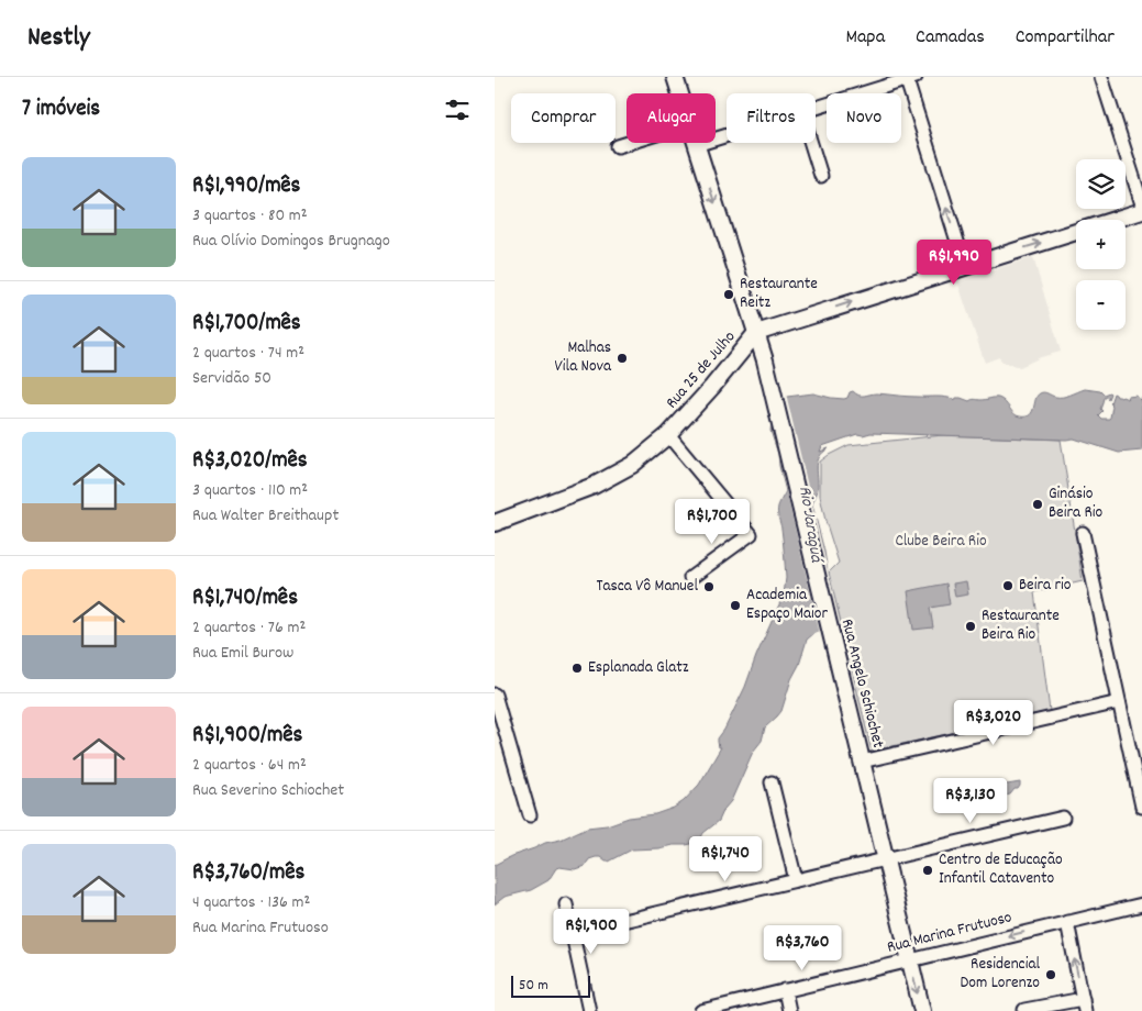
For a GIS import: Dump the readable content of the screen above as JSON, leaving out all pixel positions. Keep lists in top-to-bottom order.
{
  "streets": {
    "main road": ["Rua 25 de Julho", "Rua Angelo Schiochet"],
    "street": ["Rua Marina Frutuoso"]
  },
  "crossings": [
    ["Rua 25 de Julho", "Rua Angelo Schiochet"],
    ["Rua Angelo Schiochet", "Rua Marina Frutuoso"]
  ],
  "one_way": ["Rua 25 de Julho"],
  "water": ["Rio Jaraguá"],
  "parks": ["Clube Beira Rio"],
  "places": [
    "Restaurante Reitz",
    "Malhas Vila Nova",
    "Ginásio Beira Rio",
    "Beira rio",
    "Tasca Vô Manuel",
    "Academia Espaço Maior",
    "Restaurante Beira Rio",
    "Esplanada Glatz",
    "Centro de Educação Infantil Catavento",
    "Residencial Dom Lorenzo"
  ],
  "scale_bar": "50 m",
  "page": {
    "header": "Nestly",
    "nav": ["Mapa", "Camadas", "Compartilhar"],
    "heading": "7 imóveis",
    "chip": [
      "Comprar",
      "Alugar",
      "Filtros",
      "Novo"
    ],
    "list": [
      {
        "name": "R$1,990/mês",
        "note": "3 quartos · 80 m² · Rua Olívio Domingos Brugnago"
      },
      {
        "name": "R$1,700/mês",
        "note": "2 quartos · 74 m² · Servidão 50"
      },
      {
        "name": "R$3,020/mês",
        "note": "3 quartos · 110 m² · Rua Walter Breithaupt"
      },
      {
        "name": "R$1,740/mês",
        "note": "2 quartos · 76 m² · Rua Emil Burow"
      },
      {
        "name": "R$1,900/mês",
        "note": "2 quartos · 64 m² · Rua Severino Schiochet"
      },
      {
        "name": "R$3,760/mês",
        "note": "4 quartos · 136 m² · Rua Marina Frutuoso"
      }
    ],
    "map_buttons": ["+", "−"],
    "price": [
      "R$1,990",
      "R$1,700",
      "R$3,020",
      "R$3,130",
      "R$1,740",
      "R$1,900",
      "R$3,760"
    ],
    "scale": "50 m"
  }
}
